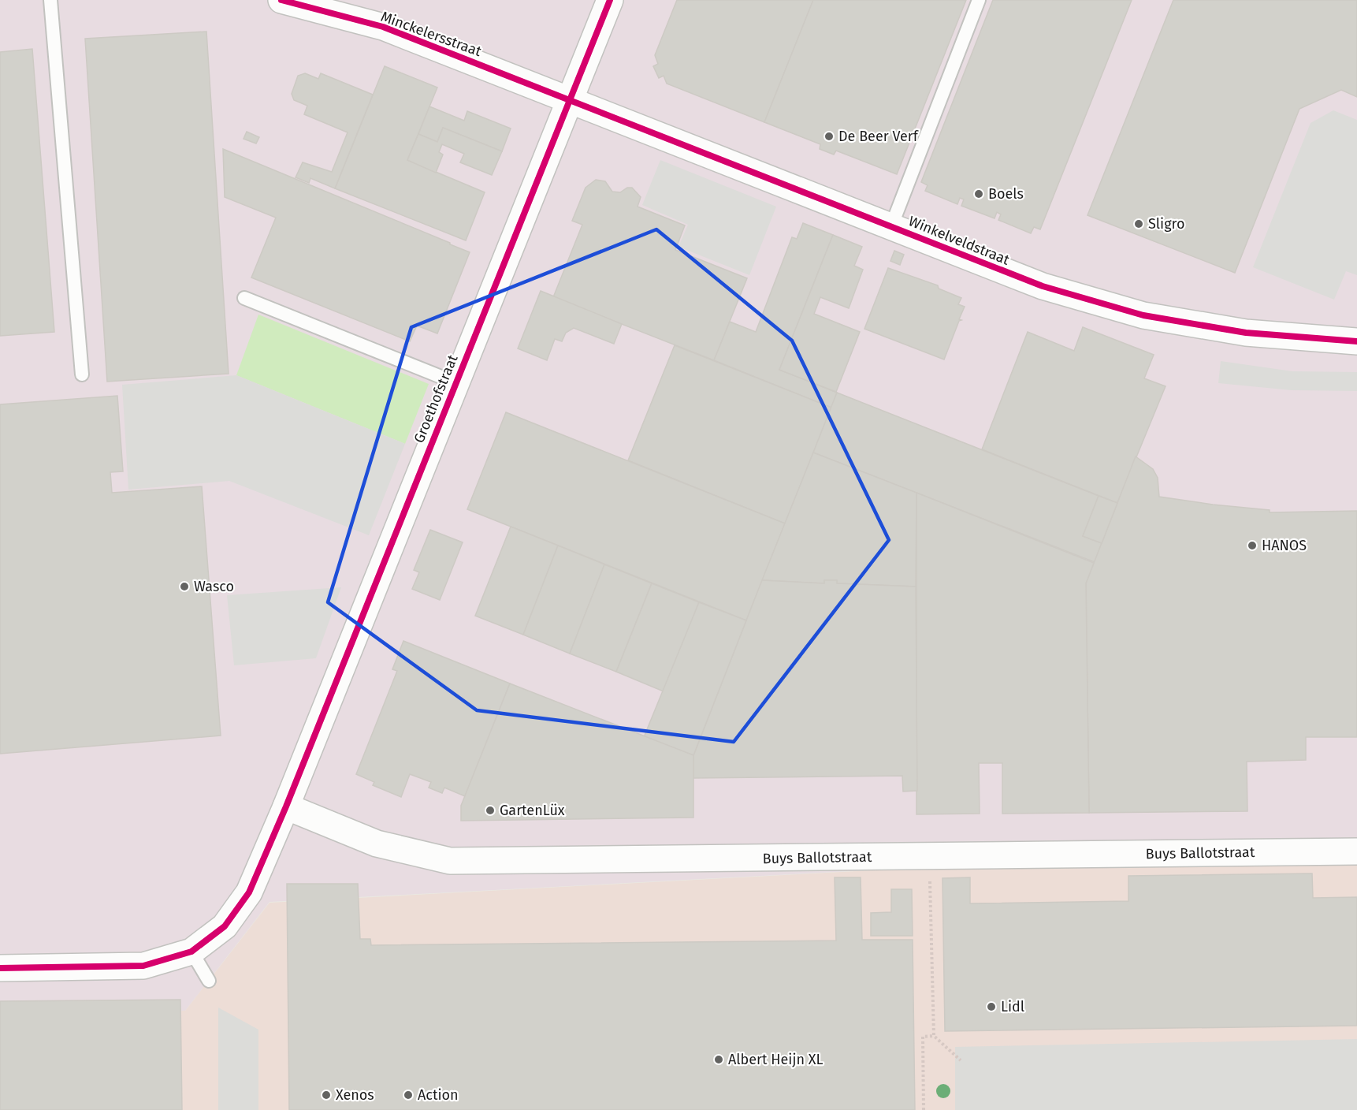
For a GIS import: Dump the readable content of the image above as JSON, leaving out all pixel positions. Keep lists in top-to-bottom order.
{
  "streets": {
    "street": [
      "Minckelersstraat",
      "Winkelveldstraat",
      "Groethofstraat",
      "Buys Ballotstraat"
    ]
  },
  "crossings": [
    ["Minckelersstraat", "Winkelveldstraat"],
    ["Minckelersstraat", "Groethofstraat"],
    ["Winkelveldstraat", "Groethofstraat"],
    ["Groethofstraat", "Buys Ballotstraat"]
  ],
  "places": [
    "De Beer Verf",
    "Boels",
    "Sligro",
    "HANOS",
    "Wasco",
    "GartenLüx",
    "Lidl",
    "Albert Heijn XL",
    "Xenos",
    "Action"
  ]
}
